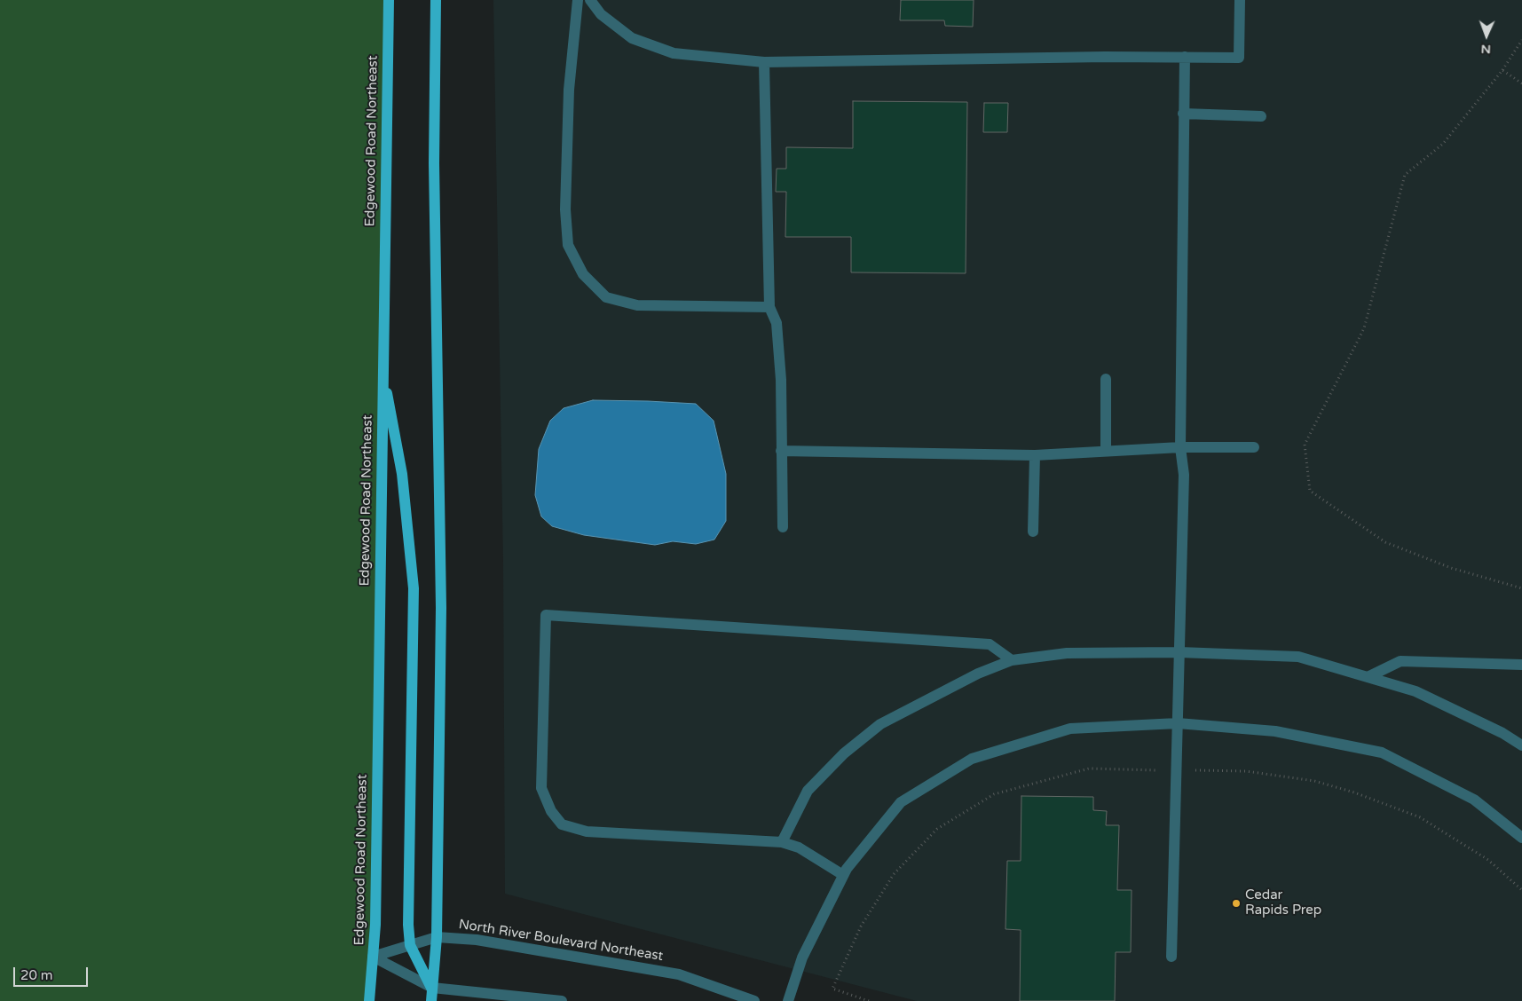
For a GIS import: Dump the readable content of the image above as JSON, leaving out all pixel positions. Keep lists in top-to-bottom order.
{
  "streets": {
    "main road": ["Edgewood Road Northeast"],
    "street": ["North River Boulevard Northeast"]
  },
  "crossings": [
    ["Edgewood Road Northeast", "North River Boulevard Northeast"]
  ],
  "places": ["Cedar Rapids Prep"],
  "scale_bar": "20 m",
  "north": "bottom"
}
